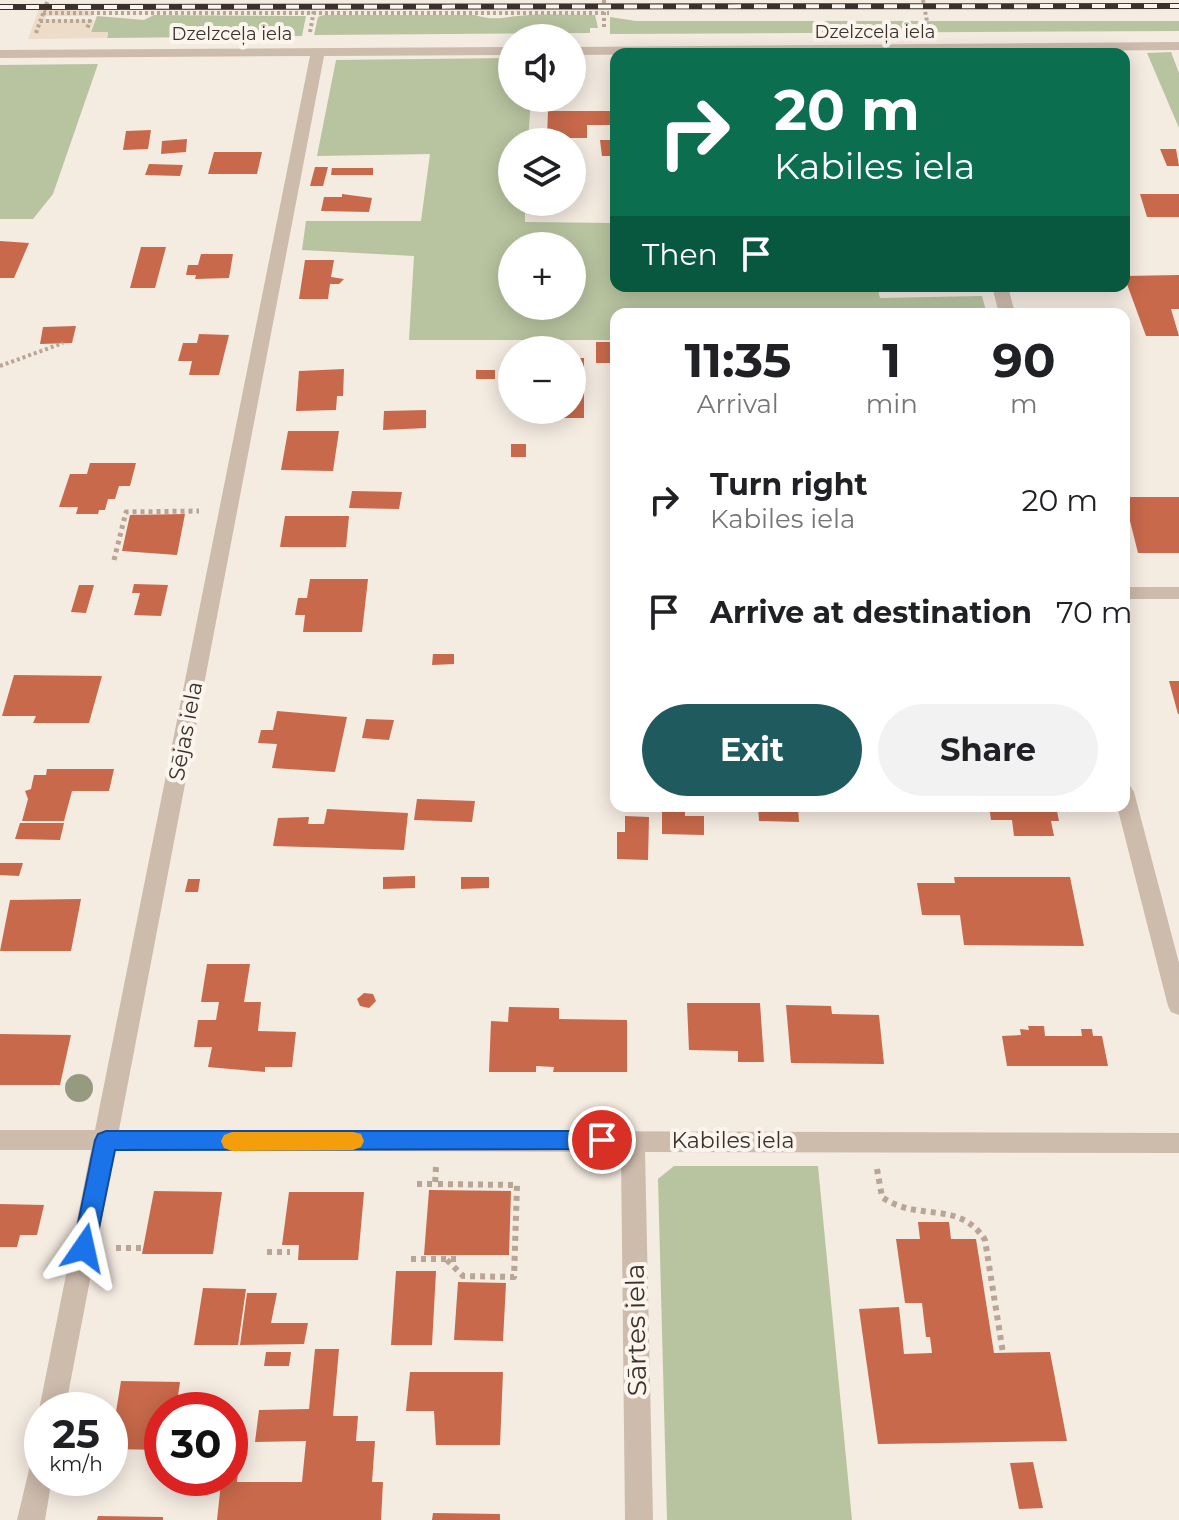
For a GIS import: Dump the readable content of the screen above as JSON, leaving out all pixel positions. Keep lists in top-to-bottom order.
{
  "streets": {
    "street": [
      "Dzelzceļa iela",
      "Sējas iela",
      "Kabiles iela",
      "Sārtes iela"
    ]
  },
  "crossings": [
    ["Dzelzceļa iela", "Sējas iela"],
    ["Sējas iela", "Kabiles iela"],
    ["Kabiles iela", "Sārtes iela"]
  ],
  "page": {
    "map_buttons": ["+", "−"],
    "turn": ["20 m", "Kabiles iela"],
    "then": "Then",
    "eta": [
      "11:35",
      "Arrival",
      "1",
      "min",
      "90",
      "m"
    ],
    "list": [
      {
        "name": "Turn right",
        "note": "Kabiles iela",
        "value": "20 m"
      },
      {
        "name": "Arrive at destination",
        "value": "70 m"
      }
    ],
    "buttons": ["Exit", "Share"],
    "speed": "25 km/h",
    "limit": "30"
  }
}
